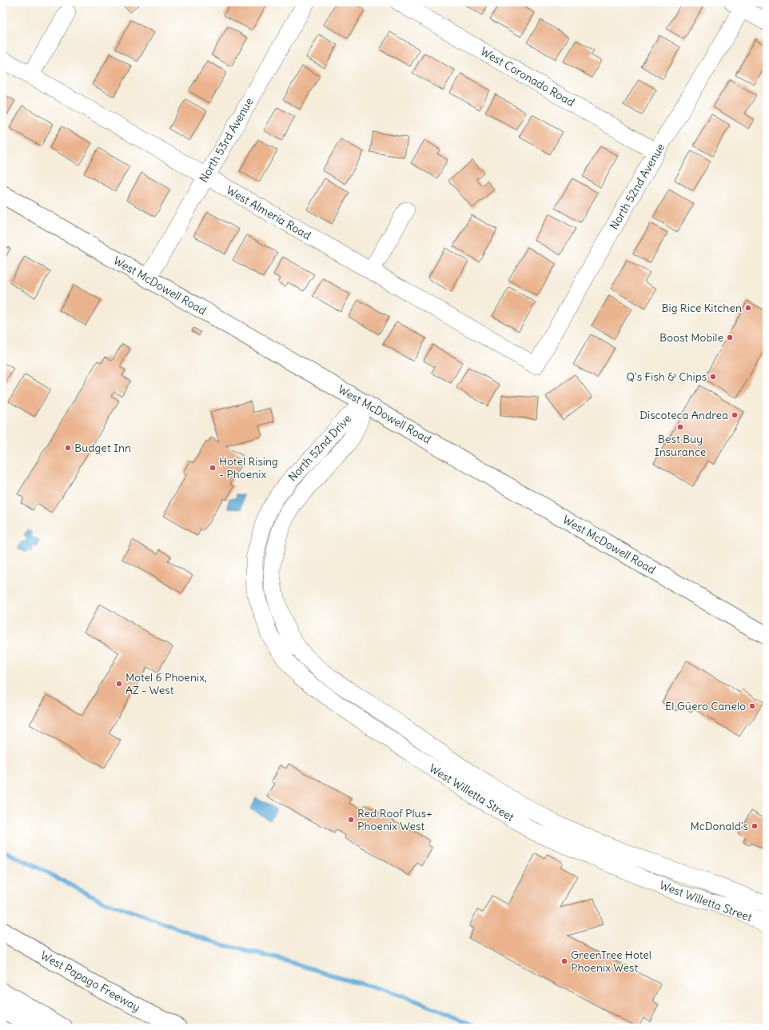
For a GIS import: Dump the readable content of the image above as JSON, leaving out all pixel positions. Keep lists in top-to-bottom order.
{
  "streets": {
    "main road": ["West McDowell Road", "West Papago Freeway"],
    "street": [
      "West Coronado Road",
      "North 53rd Avenue",
      "North 52nd Avenue",
      "West Almeria Road",
      "North 52nd Drive",
      "West Willetta Street"
    ]
  },
  "crossings": [
    ["West Coronado Road", "North 52nd Avenue"],
    ["North 53rd Avenue", "West Almeria Road"],
    ["North 53rd Avenue", "West McDowell Road"],
    ["North 52nd Avenue", "West Almeria Road"],
    ["West McDowell Road", "North 52nd Drive"],
    ["North 52nd Drive", "West Willetta Street"]
  ],
  "places": [
    "Big Rice Kitchen",
    "Boost Mobile",
    "Q's Fish & Chips",
    "Discoteca Andrea",
    "Best Buy Insurance",
    "Budget Inn",
    "Hotel Rising - Phoenix",
    "Motel 6 Phoenix, AZ - West",
    "El Güero Canelo",
    "Red Roof Plus+ Phoenix West",
    "McDonald's",
    "GreenTree Hotel Phoenix West"
  ]
}
